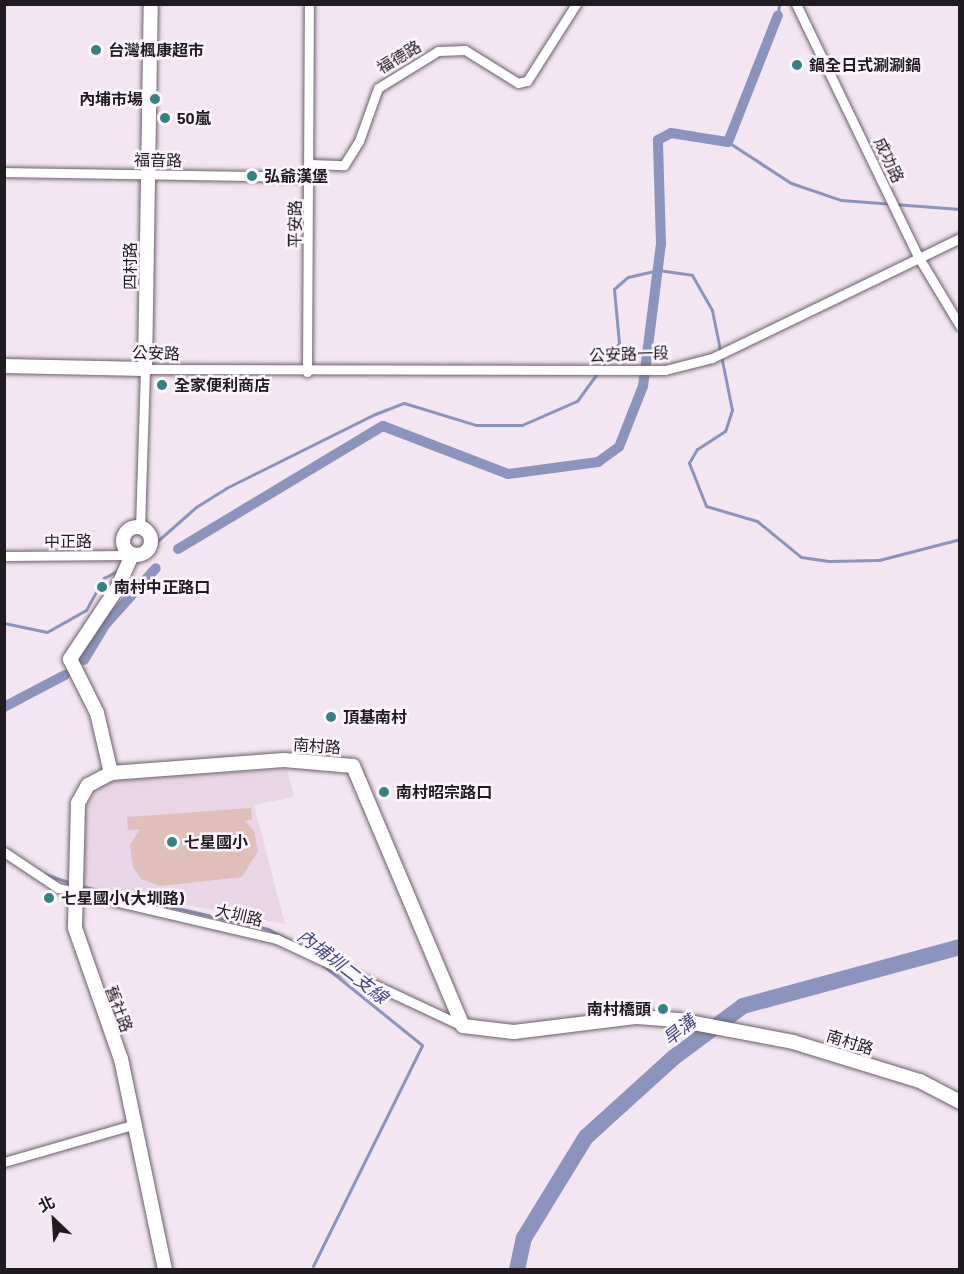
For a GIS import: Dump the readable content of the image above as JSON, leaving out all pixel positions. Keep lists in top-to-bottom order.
{
  "streets": {
    "street": [
      "福德路",
      "福音路",
      "成功路",
      "平安路",
      "四村路",
      "公安路",
      "公安路一段",
      "中正路",
      "南村路",
      "大圳路",
      "舊社路"
    ]
  },
  "crossings": [
    ["福德路", "平安路"],
    ["福音路", "平安路"],
    ["福音路", "四村路"],
    ["成功路", "公安路一段"],
    ["平安路", "公安路"],
    ["平安路", "公安路一段"],
    ["四村路", "公安路"],
    ["公安路", "公安路一段"],
    ["南村路", "大圳路"],
    ["南村路", "舊社路"],
    ["大圳路", "舊社路"]
  ],
  "water": ["內埔圳二支線", "旱溝"],
  "places": [
    "台灣楓康超市",
    "鍋全日式涮涮鍋",
    "內埔市場",
    "50嵐",
    "弘爺漢堡",
    "全家便利商店",
    "南村中正路口",
    "頂基南村",
    "南村昭宗路口",
    "七星國小",
    "七星國小(大圳路)",
    "南村橋頭"
  ],
  "north": "top left"
}
